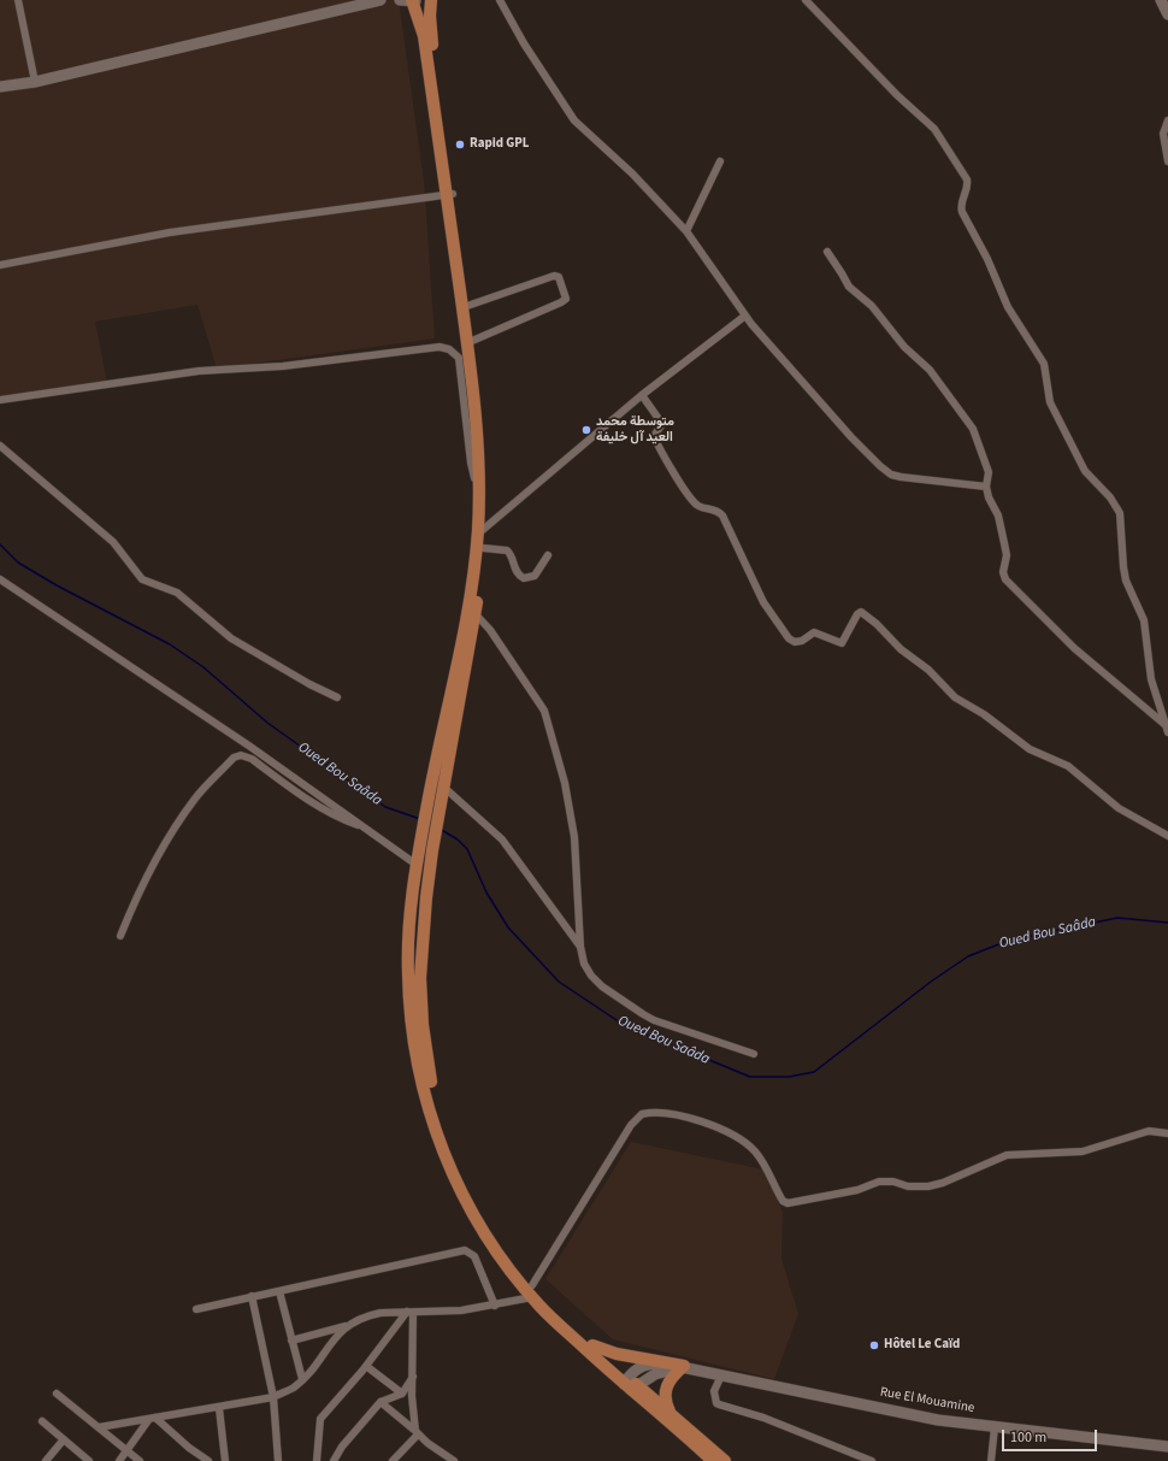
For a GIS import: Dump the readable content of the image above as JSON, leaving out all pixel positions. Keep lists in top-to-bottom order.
{
  "streets": {
    "main road": ["Rue El Mouamine"]
  },
  "water": ["Oued Bou Saâda"],
  "places": ["Rapid GPL", "متوسطة محمد العيد آل خليفة", "Hôtel Le Caïd"],
  "scale_bar": "100 m"
}
